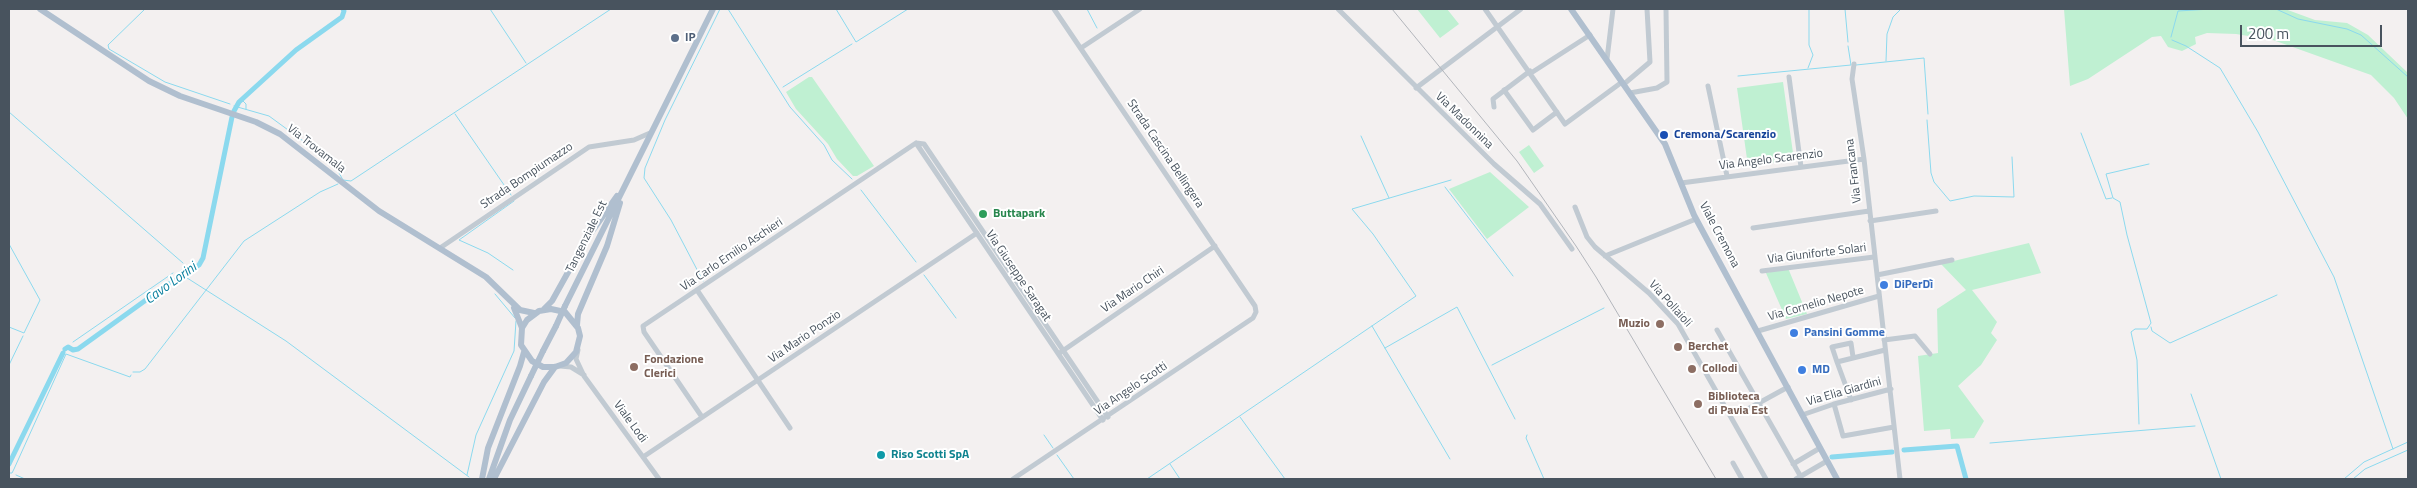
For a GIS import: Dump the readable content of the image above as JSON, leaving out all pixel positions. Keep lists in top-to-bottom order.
{
  "streets": {
    "main road": ["Via Trovamala", "Viale Cremona", "Tangenziale Est"],
    "street": [
      "Via Madonnina",
      "Strada Cascina Bellingera",
      "Via Angelo Scarenzio",
      "Via Francana",
      "Strada Bompiumazzo",
      "Via Giuniforte Solari",
      "Via Carlo Emilio Aschieri",
      "Via Giuseppe Saragat",
      "Via Mario Chiri",
      "Via Pollaioli",
      "Via Cornelio Nepote",
      "Via Mario Ponzio",
      "Via Angelo Scotti",
      "Via Elia Giardini",
      "Viale Lodi"
    ]
  },
  "crossings": [
    ["Via Trovamala", "Strada Bompiumazzo"],
    ["Via Trovamala", "Viale Lodi"],
    ["Strada Cascina Bellingera", "Via Mario Chiri"],
    ["Strada Cascina Bellingera", "Via Angelo Scotti"],
    ["Via Angelo Scarenzio", "Via Francana"],
    ["Via Angelo Scarenzio", "Viale Cremona"],
    ["Via Francana", "Via Giuniforte Solari"],
    ["Via Francana", "Via Cornelio Nepote"],
    ["Via Francana", "Via Elia Giardini"],
    ["Strada Bompiumazzo", "Tangenziale Est"],
    ["Viale Cremona", "Via Cornelio Nepote"],
    ["Viale Cremona", "Via Elia Giardini"],
    ["Via Carlo Emilio Aschieri", "Via Giuseppe Saragat"],
    ["Via Carlo Emilio Aschieri", "Via Mario Ponzio"],
    ["Via Giuseppe Saragat", "Via Mario Chiri"],
    ["Via Giuseppe Saragat", "Via Mario Ponzio"],
    ["Via Giuseppe Saragat", "Via Angelo Scotti"],
    ["Via Mario Ponzio", "Viale Lodi"]
  ],
  "water": ["Cavo Lorini"],
  "places": [
    "IP",
    "Cremona/Scarenzio",
    "Buttapark",
    "DiPerDì",
    "Muzio",
    "Pansini Gomme",
    "Berchet",
    "Fondazione Clerici",
    "Collodi",
    "MD",
    "Biblioteca di Pavia Est",
    "Riso Scotti SpA"
  ],
  "scale_bar": "200 m"
}
